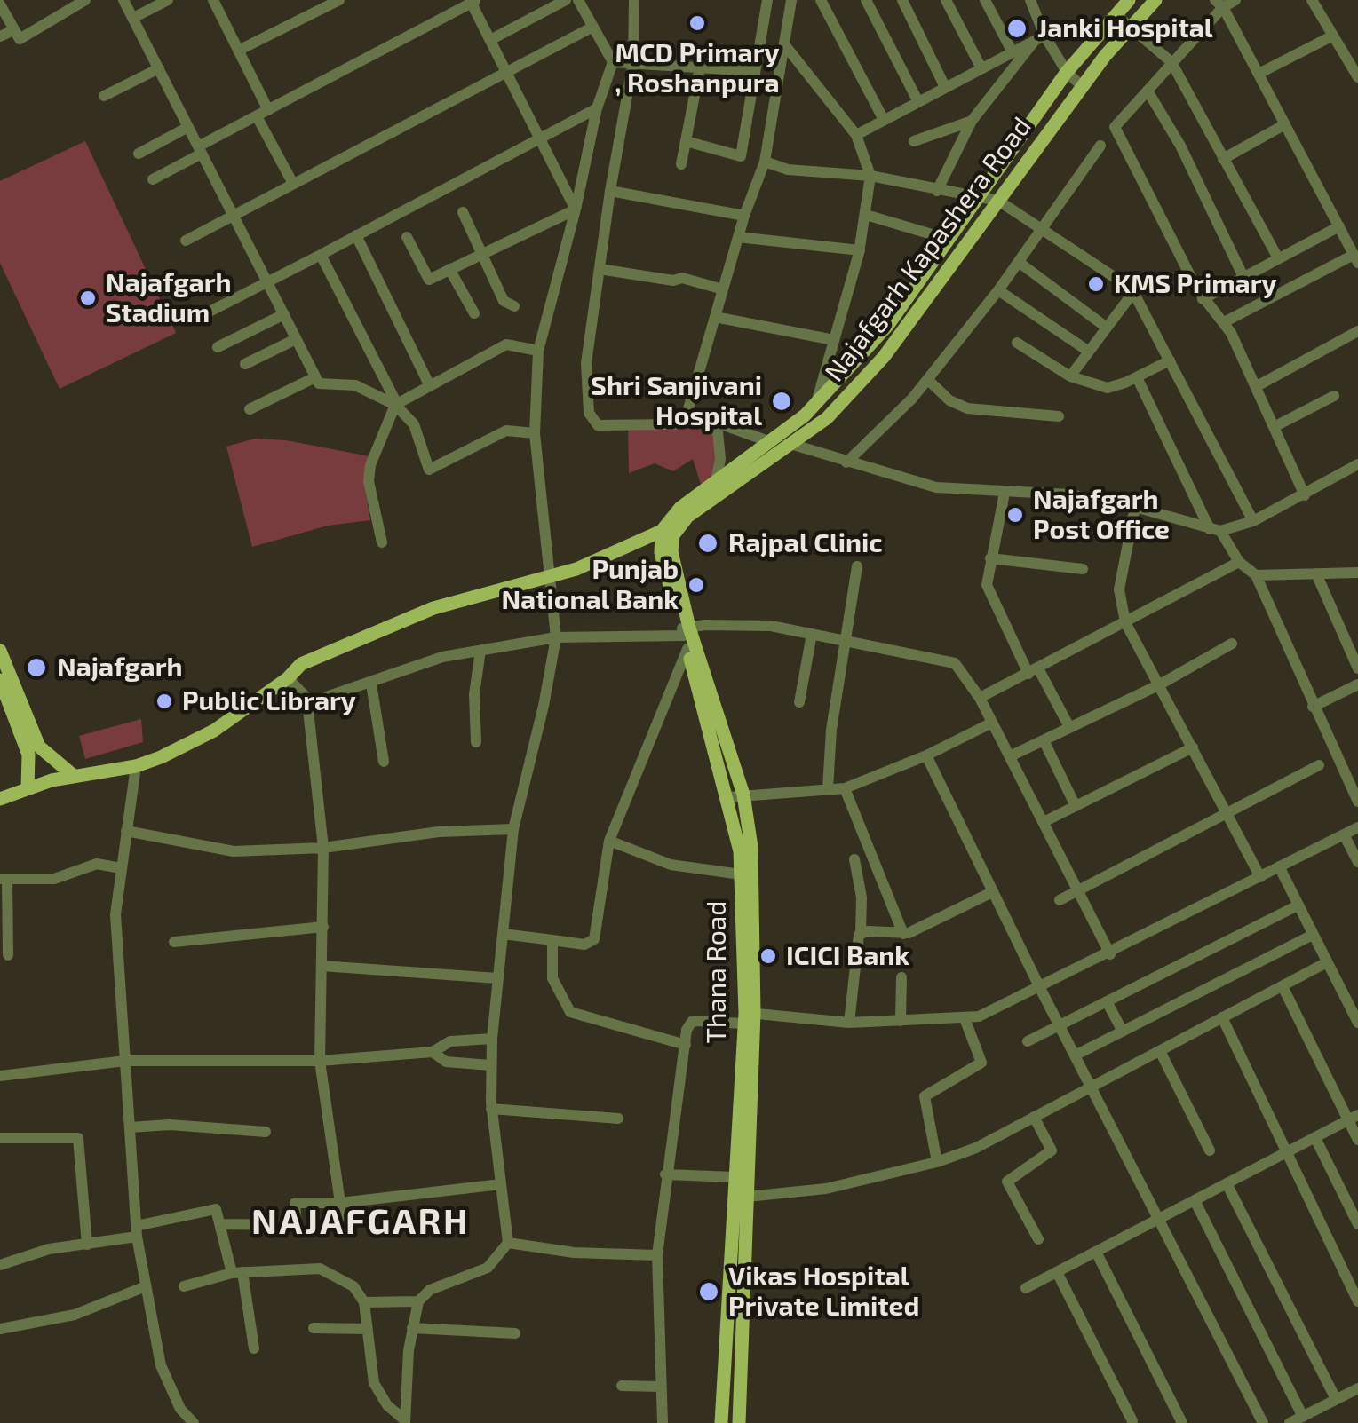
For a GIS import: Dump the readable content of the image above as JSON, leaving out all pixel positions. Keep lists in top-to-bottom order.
{
  "streets": {
    "main road": ["Najafgarh Kapashera Road", "Thana Road"]
  },
  "crossings": [
    ["Najafgarh Kapashera Road", "Thana Road"]
  ],
  "districts": ["NAJAFGARH"],
  "places": [
    "MCD Primary , Roshanpura",
    "Janki Hospital",
    "KMS Primary",
    "Najafgarh Stadium",
    "Shri Sanjivani Hospital",
    "Najafgarh Post Office",
    "Rajpal Clinic",
    "Punjab National Bank",
    "Najafgarh",
    "Public Library",
    "ICICI Bank",
    "Vikas Hospital Private Limited"
  ]
}
